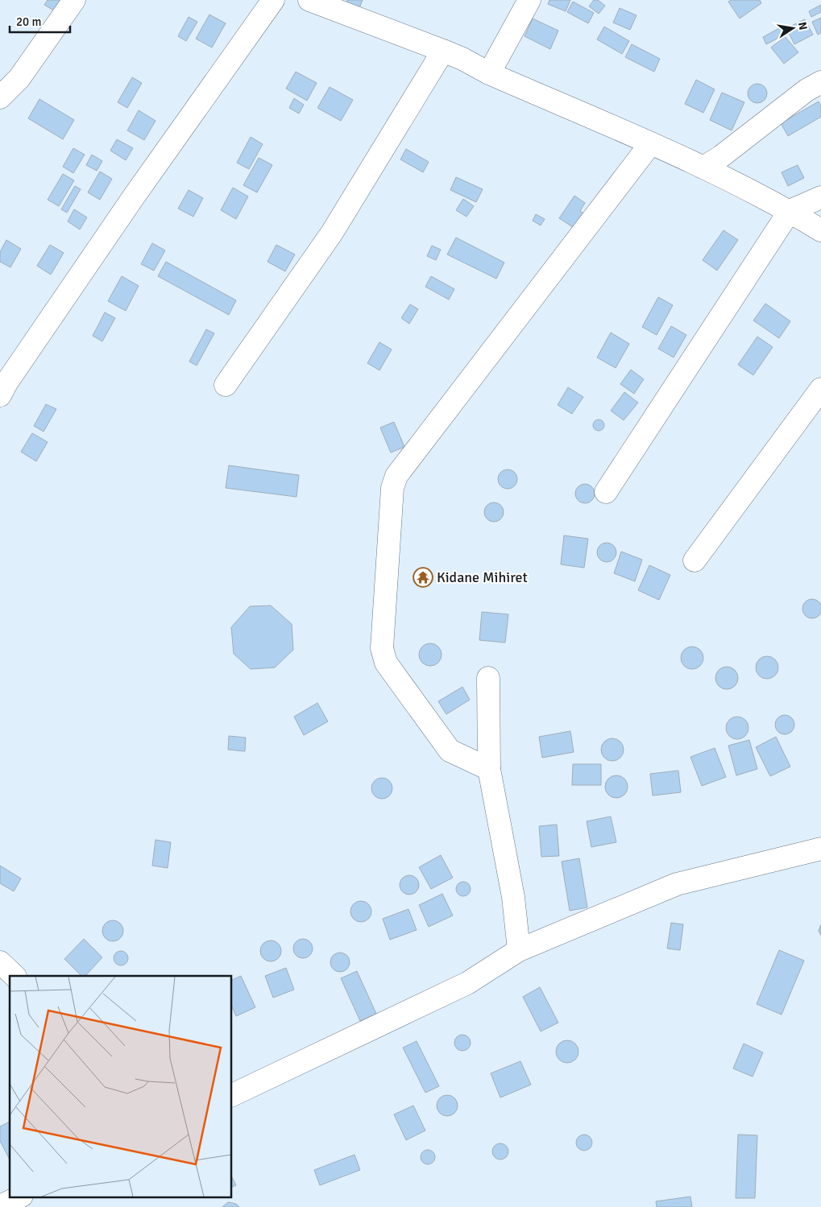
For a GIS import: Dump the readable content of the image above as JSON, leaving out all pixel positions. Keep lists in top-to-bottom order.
{
  "places": {
    "temple": ["Kidane Mihiret"]
  },
  "scale_bar": "20 m",
  "north": "right"
}
